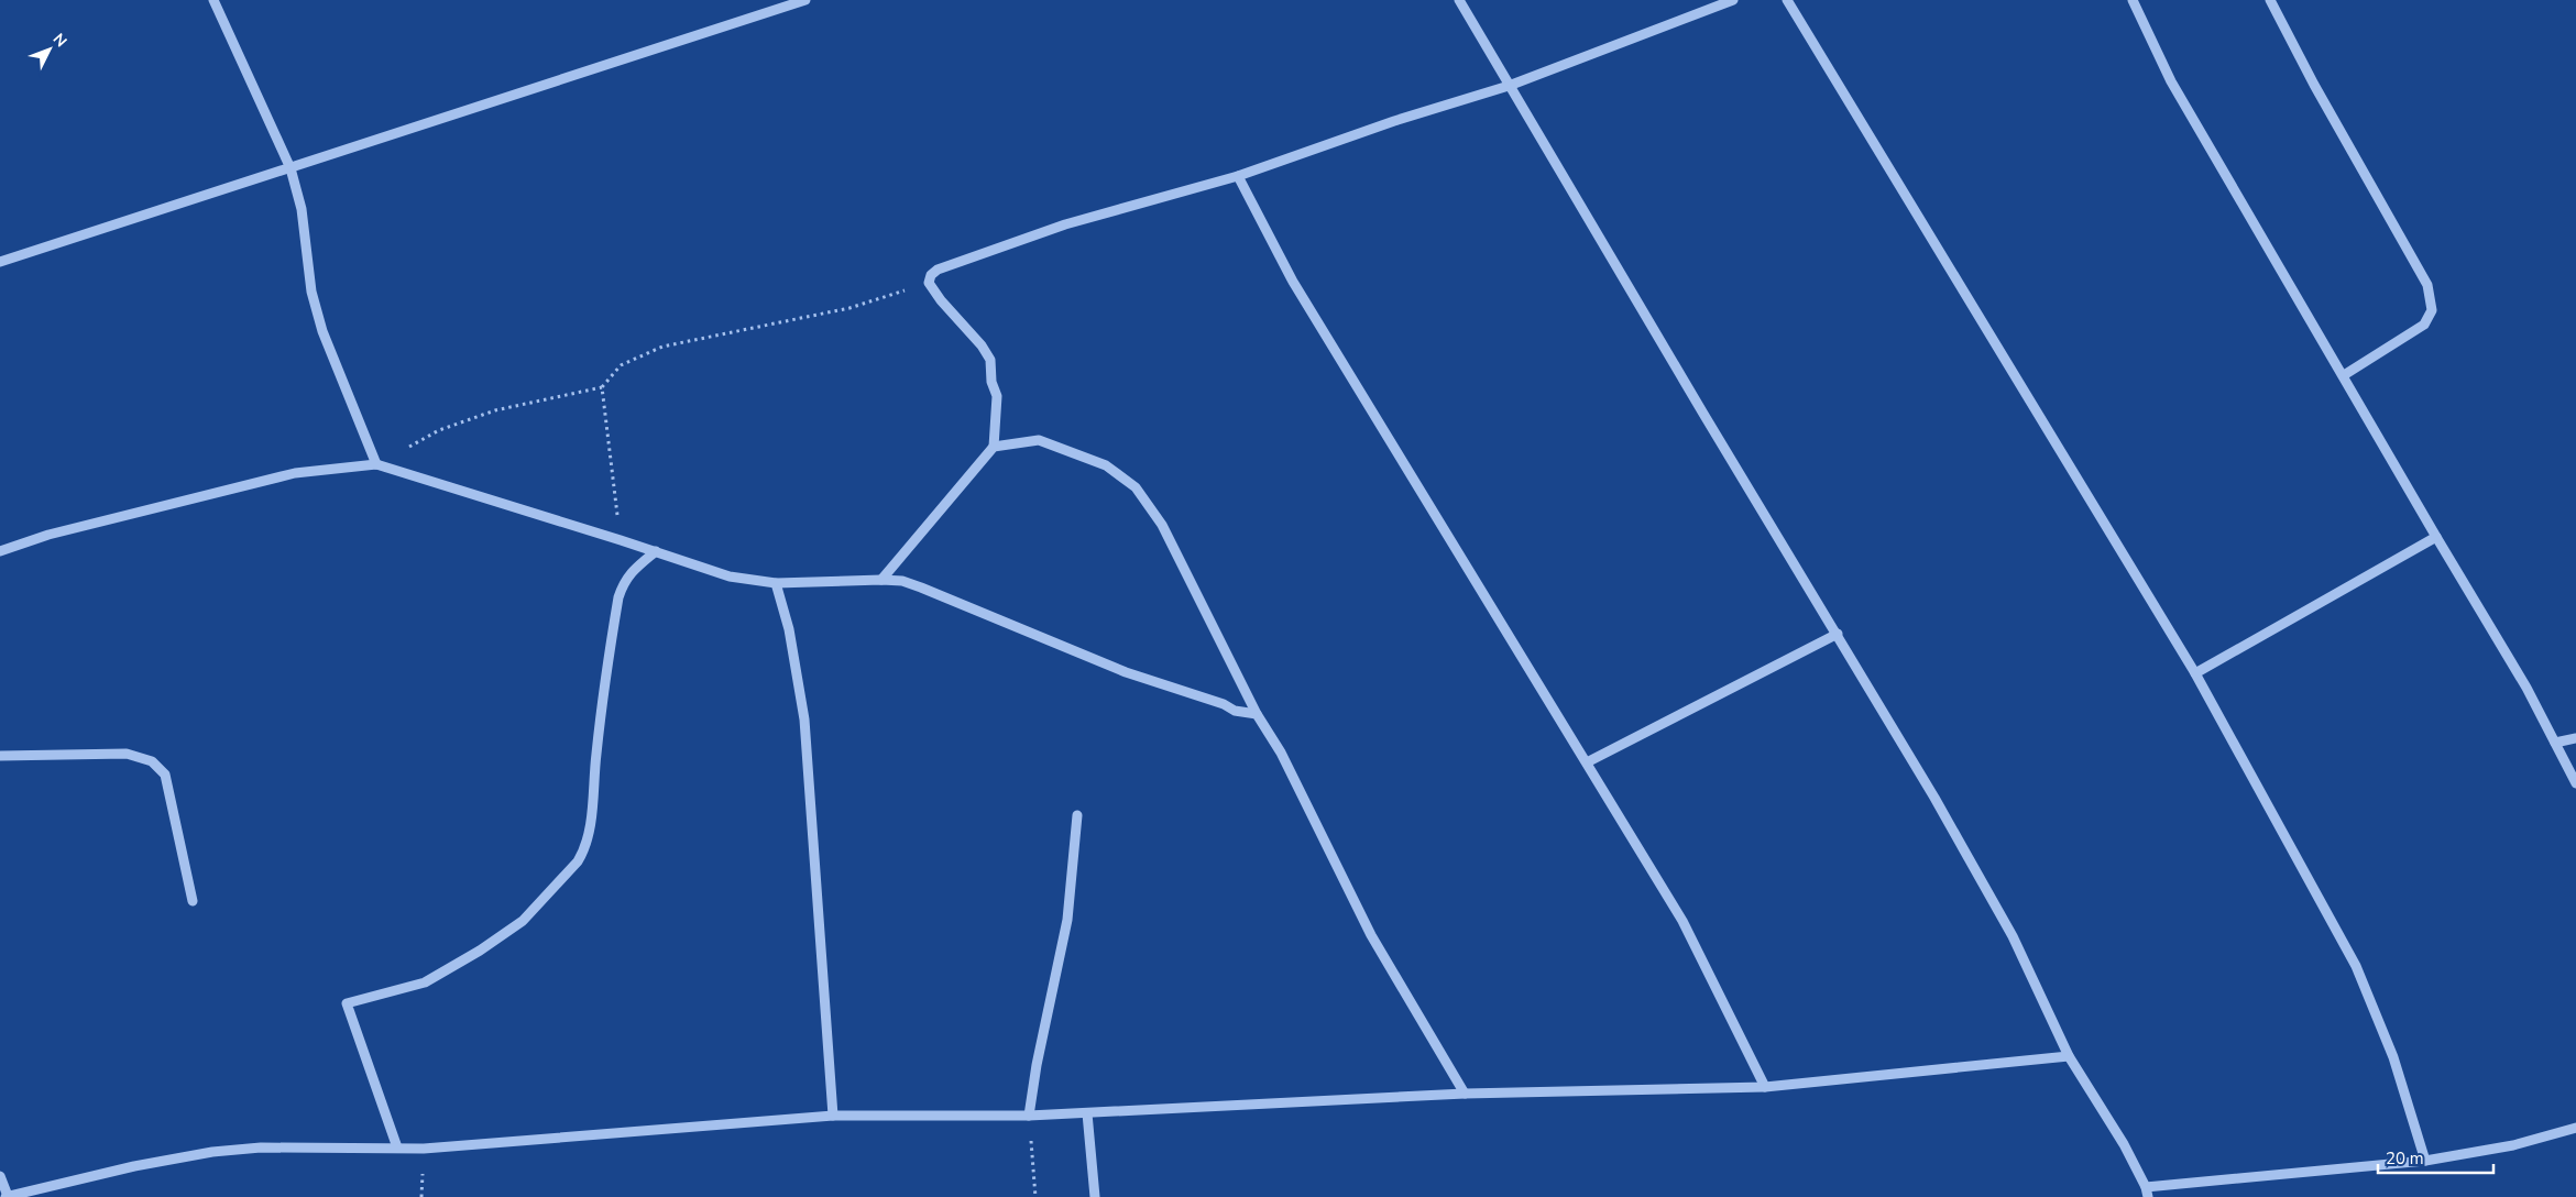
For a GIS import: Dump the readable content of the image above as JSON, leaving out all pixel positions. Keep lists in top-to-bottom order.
{
  "scale_bar": "20 m",
  "north": "top right"
}
